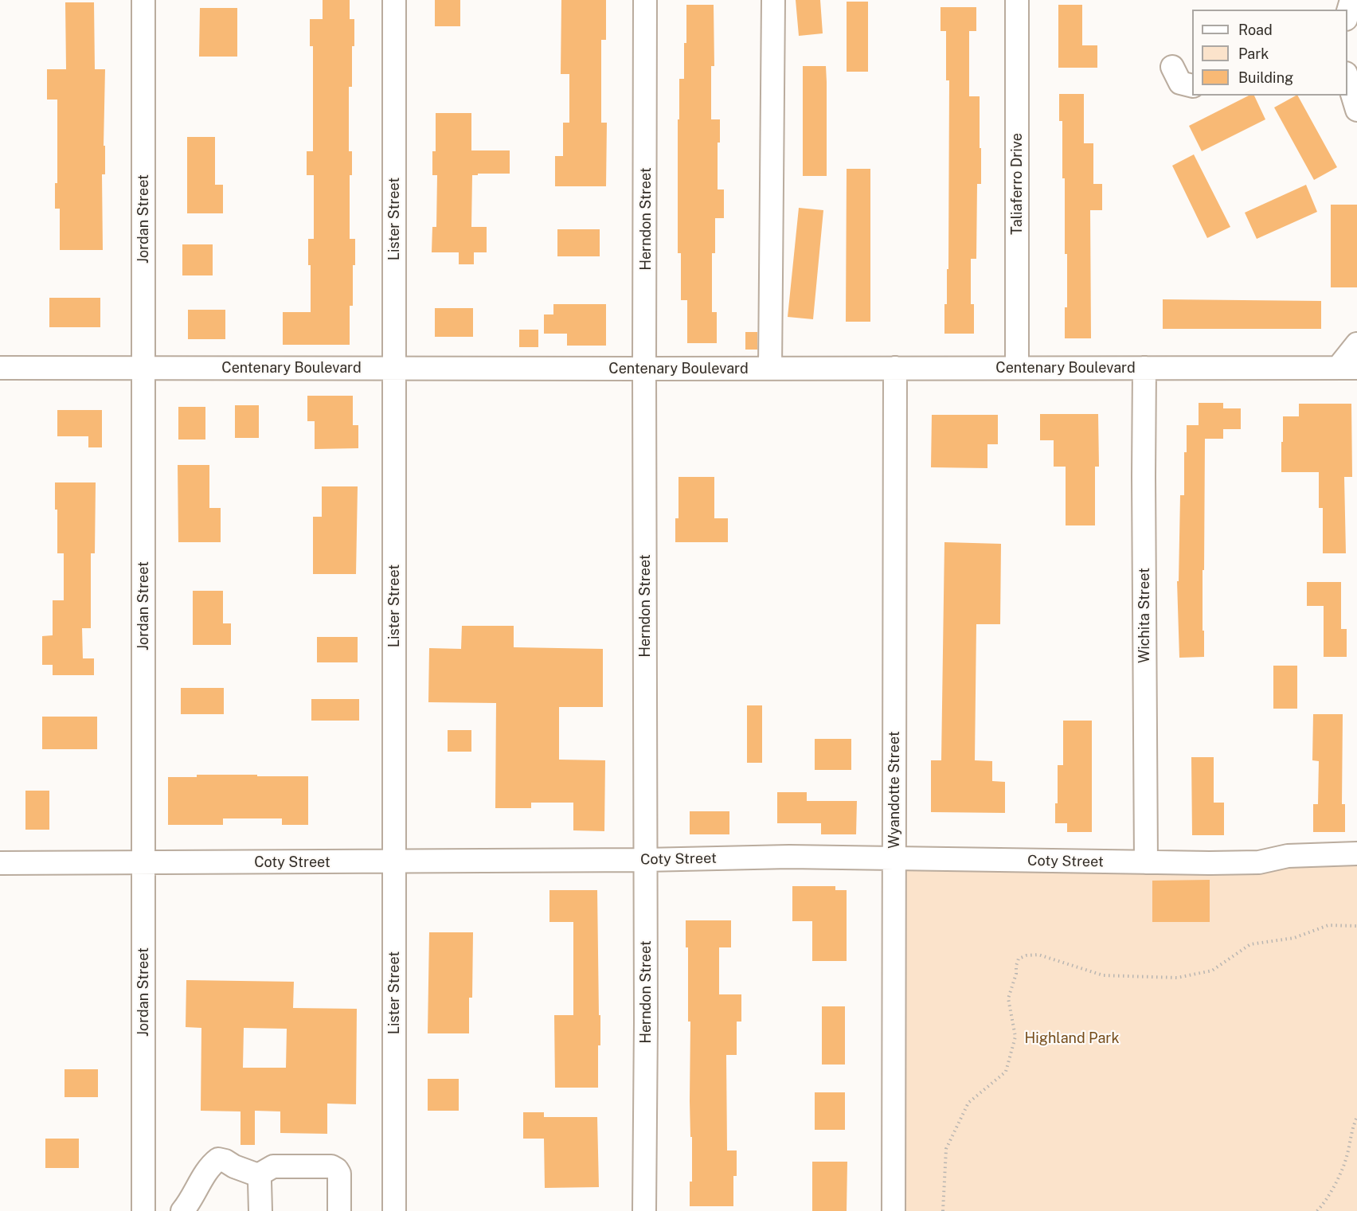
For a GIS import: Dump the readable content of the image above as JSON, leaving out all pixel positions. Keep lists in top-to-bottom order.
{
  "streets": {
    "street": [
      "Taliaferro Drive",
      "Jordan Street",
      "Lister Street",
      "Herndon Street",
      "Centenary Boulevard",
      "Wichita Street",
      "Wyandotte Street",
      "Coty Street"
    ]
  },
  "crossings": [
    ["Taliaferro Drive", "Centenary Boulevard"],
    ["Jordan Street", "Centenary Boulevard"],
    ["Jordan Street", "Coty Street"],
    ["Lister Street", "Centenary Boulevard"],
    ["Lister Street", "Coty Street"],
    ["Herndon Street", "Centenary Boulevard"],
    ["Herndon Street", "Coty Street"],
    ["Centenary Boulevard", "Wichita Street"],
    ["Centenary Boulevard", "Wyandotte Street"],
    ["Wichita Street", "Coty Street"],
    ["Wyandotte Street", "Coty Street"]
  ],
  "parks": ["Highland Park"],
  "legend": ["Road", "Park", "Building"]
}
